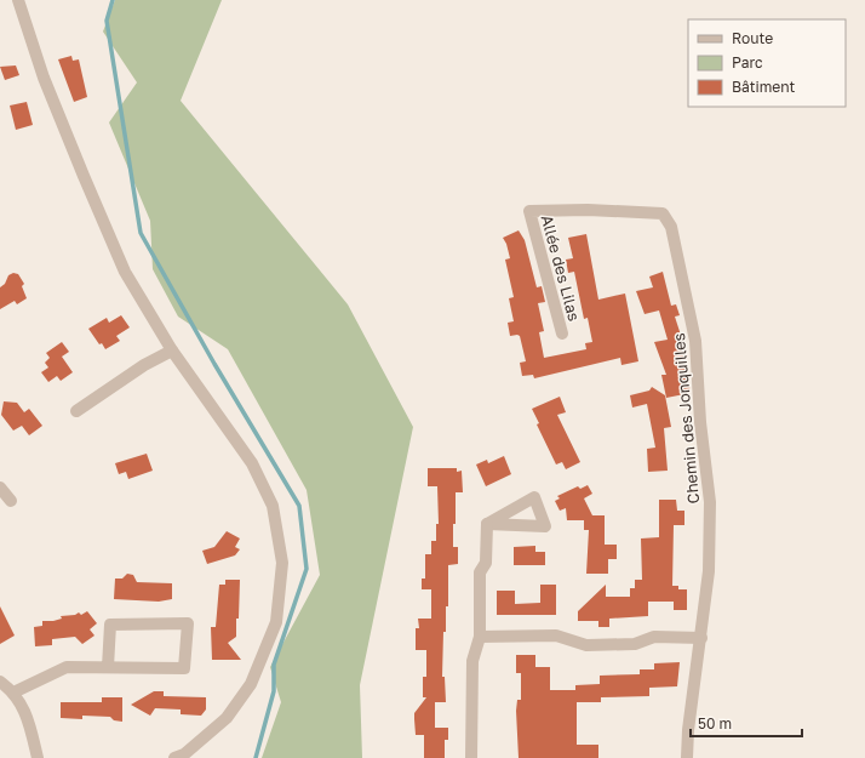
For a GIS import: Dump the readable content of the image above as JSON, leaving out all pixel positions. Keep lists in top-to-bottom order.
{
  "streets": {
    "street": ["Allée des Lilas", "Chemin des Jonquilles"]
  },
  "crossings": [
    ["Allée des Lilas", "Chemin des Jonquilles"]
  ],
  "legend": ["Route", "Parc", "Bâtiment"],
  "scale_bar": "50 m"
}
